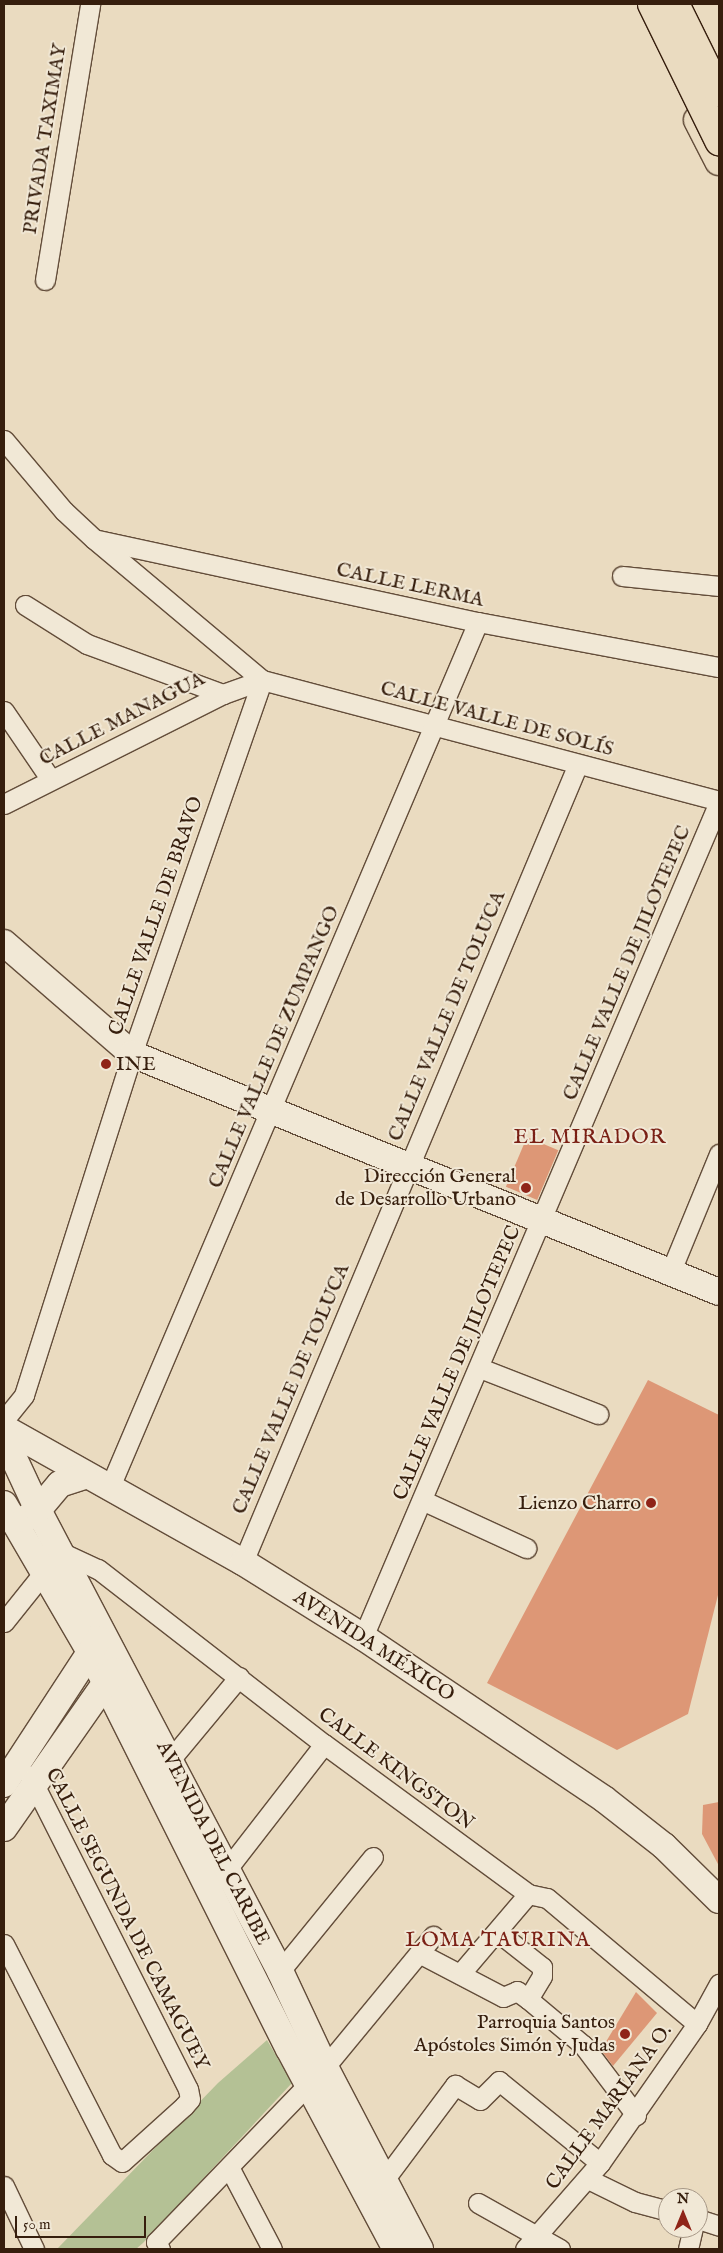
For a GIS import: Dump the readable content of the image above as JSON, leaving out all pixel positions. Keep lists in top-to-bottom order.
{
  "streets": {
    "street": [
      "PRIVADA TAXIMAY",
      "CALLE LERMA",
      "CALLE MANAGUA",
      "CALLE VALLE DE SOLÍS",
      "CALLE VALLE DE BRAVO",
      "CALLE VALLE DE JILOTEPEC",
      "CALLE VALLE DE TOLUCA",
      "CALLE VALLE DE ZUMPANGO",
      "AVENIDA MÉXICO",
      "CALLE KINGSTON",
      "AVENIDA DEL CARIBE",
      "CALLE SEGUNDA DE CAMAGUEY",
      "CALLE MARIANA O."
    ]
  },
  "crossings": [
    ["CALLE LERMA", "CALLE VALLE DE ZUMPANGO"],
    ["CALLE MANAGUA", "CALLE VALLE DE SOLÍS"],
    ["CALLE MANAGUA", "CALLE VALLE DE BRAVO"],
    ["CALLE VALLE DE SOLÍS", "CALLE VALLE DE BRAVO"],
    ["CALLE VALLE DE SOLÍS", "CALLE VALLE DE JILOTEPEC"],
    ["CALLE VALLE DE SOLÍS", "CALLE VALLE DE TOLUCA"],
    ["CALLE VALLE DE SOLÍS", "CALLE VALLE DE ZUMPANGO"],
    ["CALLE VALLE DE JILOTEPEC", "AVENIDA MÉXICO"],
    ["CALLE VALLE DE TOLUCA", "AVENIDA MÉXICO"],
    ["CALLE VALLE DE ZUMPANGO", "AVENIDA MÉXICO"],
    ["CALLE KINGSTON", "AVENIDA DEL CARIBE"],
    ["CALLE KINGSTON", "CALLE MARIANA O."]
  ],
  "districts": ["EL MIRADOR", "LOMA TAURINA"],
  "places": [
    "INE",
    "Dirección General de Desarrollo Urbano",
    "Lienzo Charro",
    "Parroquia Santos Apóstoles Simón y Judas"
  ],
  "scale_bar": "50 m",
  "north": "top"
}
